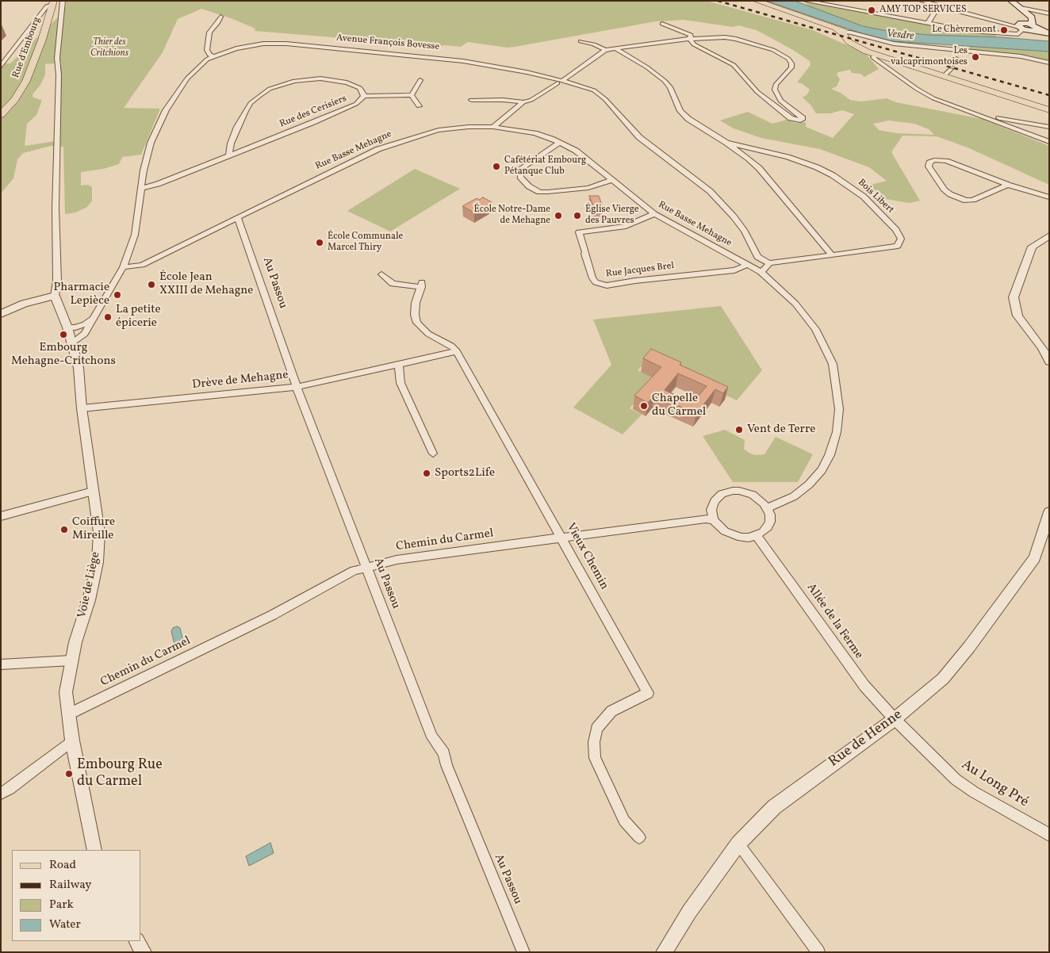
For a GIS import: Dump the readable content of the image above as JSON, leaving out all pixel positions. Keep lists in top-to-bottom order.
{
  "streets": {
    "main road": ["Rue d'Embourg"],
    "street": [
      "Avenue François Bovesse",
      "Rue des Cerisiers",
      "Rue Basse Mehagne",
      "Bois Libert",
      "Rue Jacques Brel",
      "Au Passou",
      "Drève de Mehagne",
      "Chemin du Carmel",
      "Vieux Chemin",
      "Voie de Liège",
      "Allée de la Ferme",
      "Rue de Henne",
      "Au Long Pré"
    ]
  },
  "crossings": [
    ["Avenue François Bovesse", "Rue des Cerisiers"],
    ["Avenue François Bovesse", "Rue Basse Mehagne"],
    ["Avenue François Bovesse", "Bois Libert"],
    ["Avenue François Bovesse", "Voie de Liège"],
    ["Rue Basse Mehagne", "Rue Jacques Brel"],
    ["Rue Basse Mehagne", "Au Passou"],
    ["Au Passou", "Drève de Mehagne"],
    ["Au Passou", "Chemin du Carmel"],
    ["Drève de Mehagne", "Vieux Chemin"],
    ["Drève de Mehagne", "Voie de Liège"],
    ["Chemin du Carmel", "Vieux Chemin"],
    ["Chemin du Carmel", "Voie de Liège"],
    ["Chemin du Carmel", "Allée de la Ferme"],
    ["Allée de la Ferme", "Rue de Henne"],
    ["Allée de la Ferme", "Au Long Pré"],
    ["Rue de Henne", "Au Long Pré"]
  ],
  "water": ["Vesdre"],
  "parks": ["Thier des Critchions"],
  "places": [
    "AMY TOP SERVICES",
    "Le Chèvremont",
    "Les valcaprimontoises",
    "Cafétériat Embourg Pétanque Club",
    "École Notre-Dame de Mehagne",
    "Église Vierge des Pauvres",
    "École Communale Marcel Thiry",
    "École Jean XXIII de Mehagne",
    "Pharmacie Lepièce",
    "La petite épicerie",
    "Embourg Mehagne-Critchons",
    "Chapelle du Carmel",
    "Vent de Terre",
    "Sports2Life",
    "Coiffure Mireille",
    "Embourg Rue du Carmel"
  ],
  "legend": [
    "Road",
    "Railway",
    "Park",
    "Water"
  ]
}
